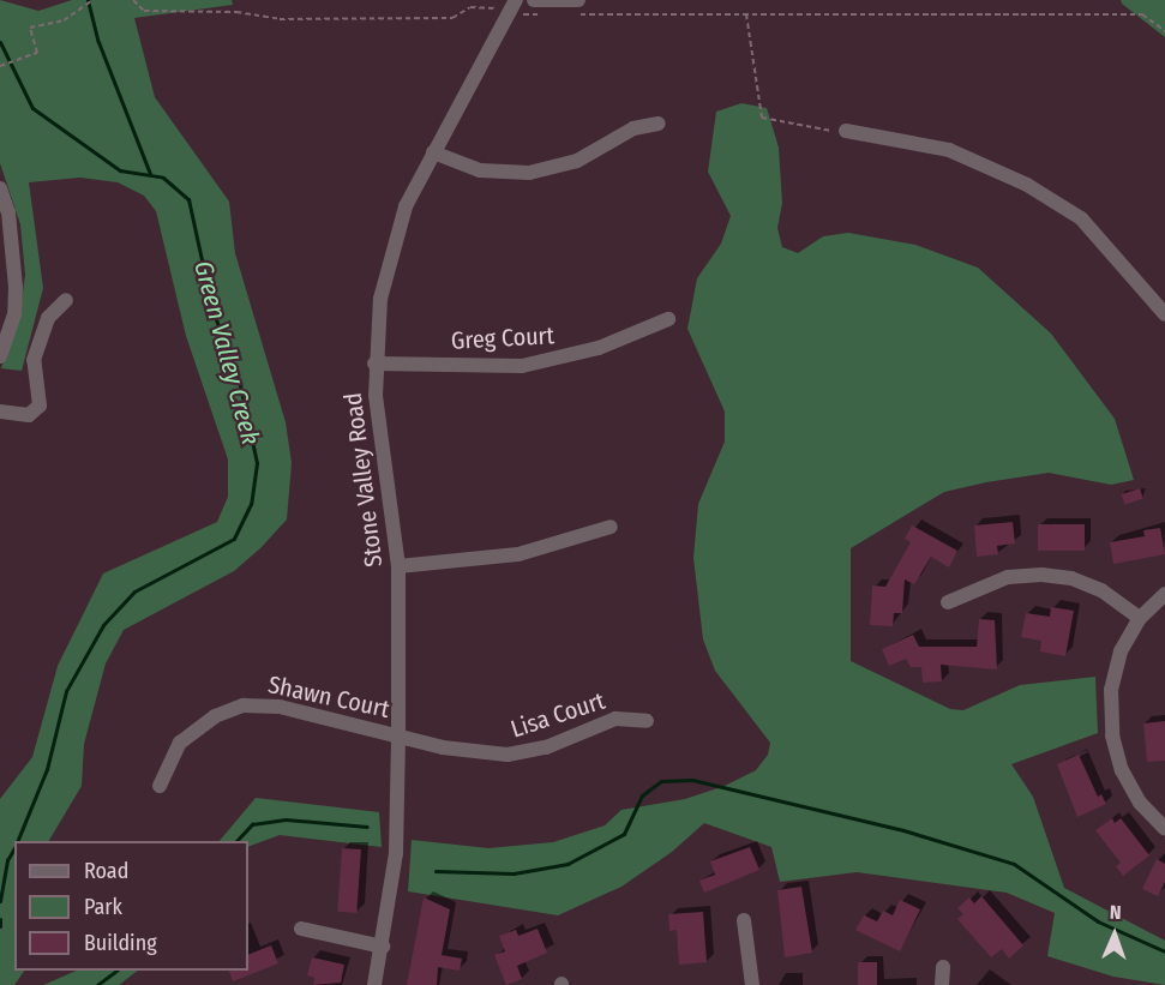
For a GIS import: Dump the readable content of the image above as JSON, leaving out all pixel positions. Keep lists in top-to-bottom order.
{
  "streets": {
    "street": [
      "Greg Court",
      "Stone Valley Road",
      "Shawn Court",
      "Lisa Court"
    ]
  },
  "crossings": [
    ["Greg Court", "Stone Valley Road"],
    ["Stone Valley Road", "Shawn Court"],
    ["Stone Valley Road", "Lisa Court"],
    ["Shawn Court", "Lisa Court"]
  ],
  "water": ["Green Valley Creek"],
  "legend": ["Road", "Park", "Building"],
  "north": "top"
}
